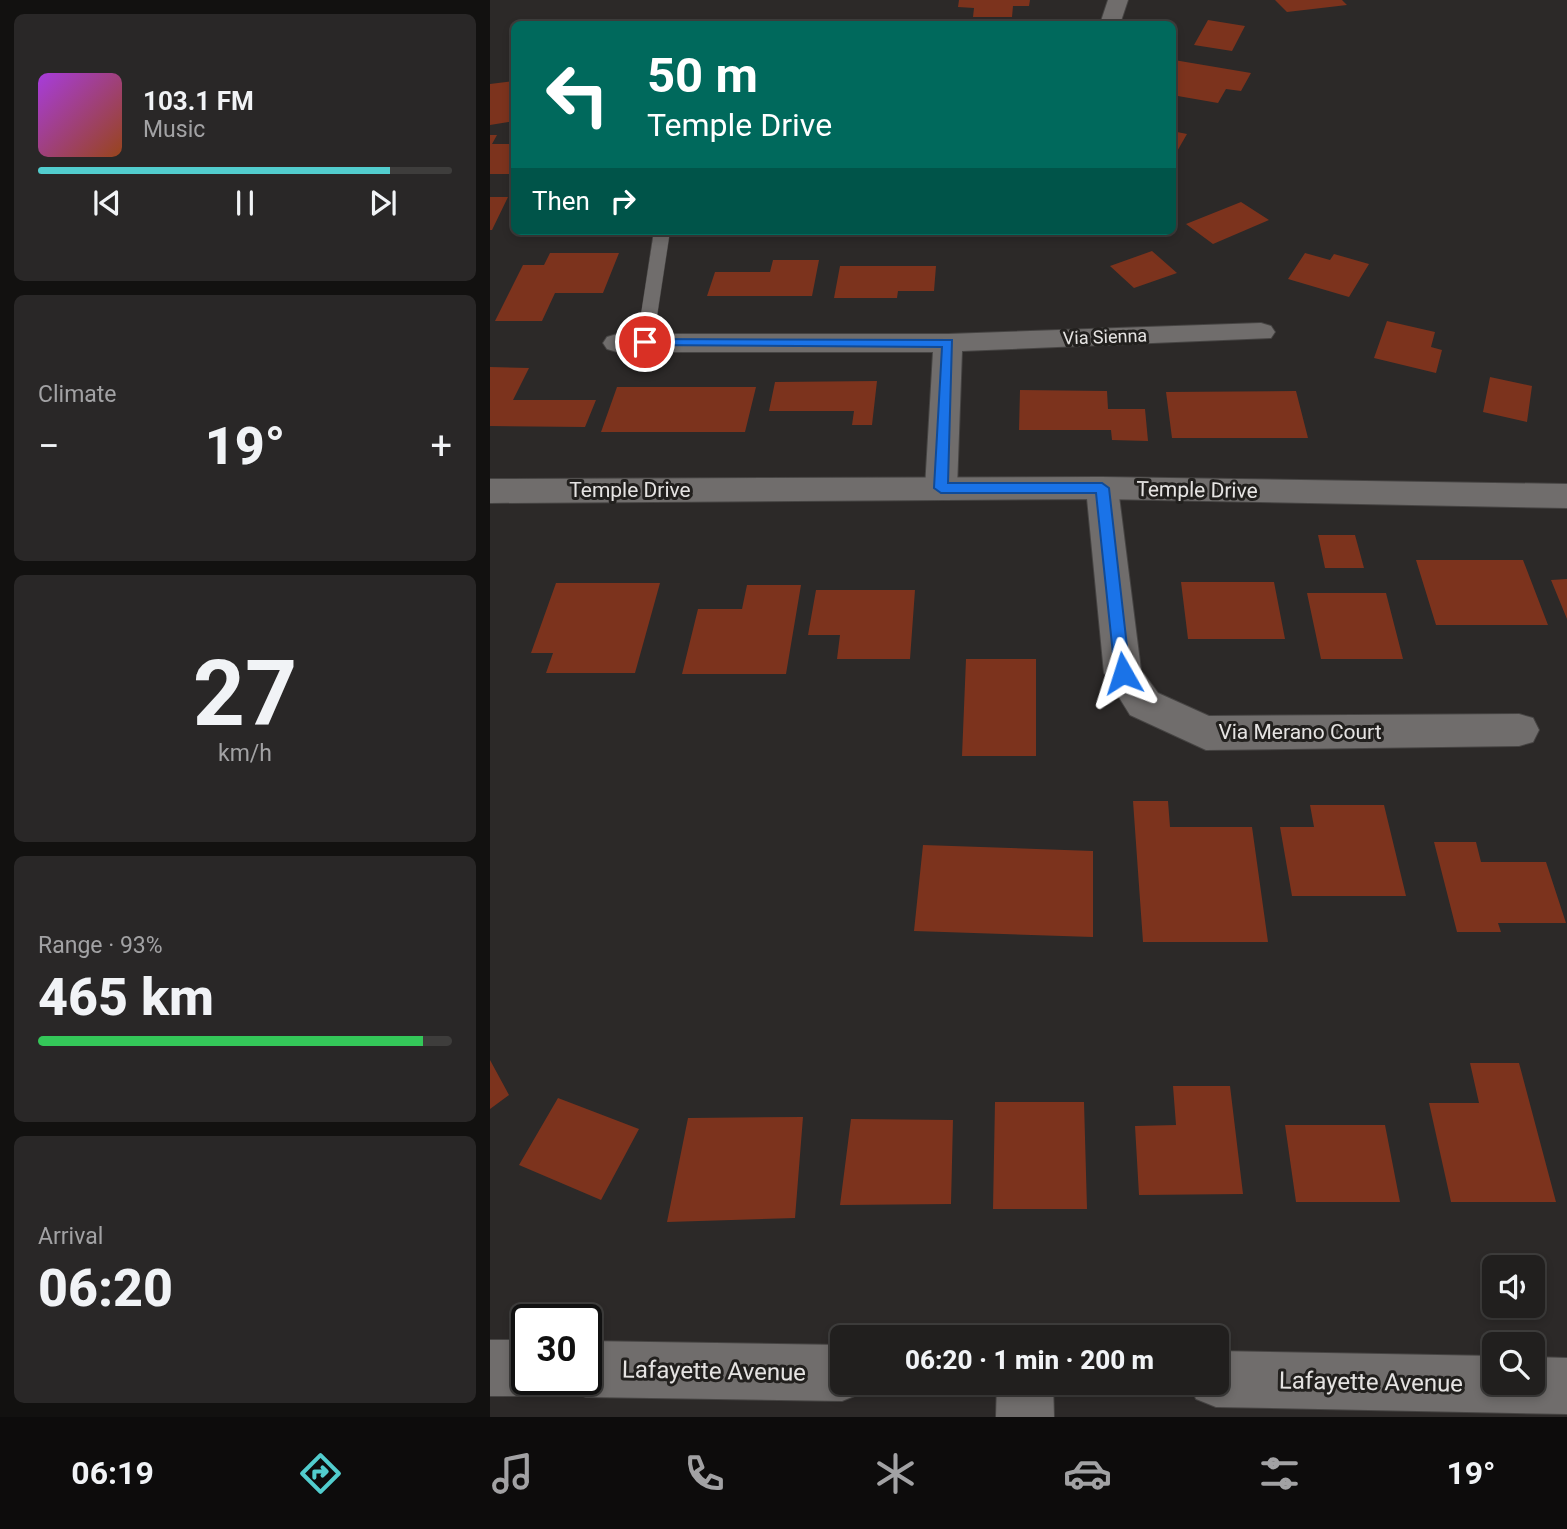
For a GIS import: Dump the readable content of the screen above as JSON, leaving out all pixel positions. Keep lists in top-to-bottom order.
{
  "streets": {
    "street": [
      "Via Sienna",
      "Temple Drive",
      "Via Merano Court",
      "Lafayette Avenue"
    ]
  },
  "crossings": [
    ["Temple Drive", "Via Merano Court"]
  ],
  "page": {
    "turn": ["50 m", "Temple Drive"],
    "song": ["103.1 FM", "Music"],
    "then": "Then",
    "tile": [
      "Climate",
      ["27", "km/h"],
      ["Range · 93%", "465 km"],
      ["Arrival", "06:20"]
    ],
    "heat": ["−", "19°", "+"],
    "limit": "30",
    "trip": "06:20 · 1 min · 200 m",
    "tabs": ["06:19", "19°"]
  }
}
